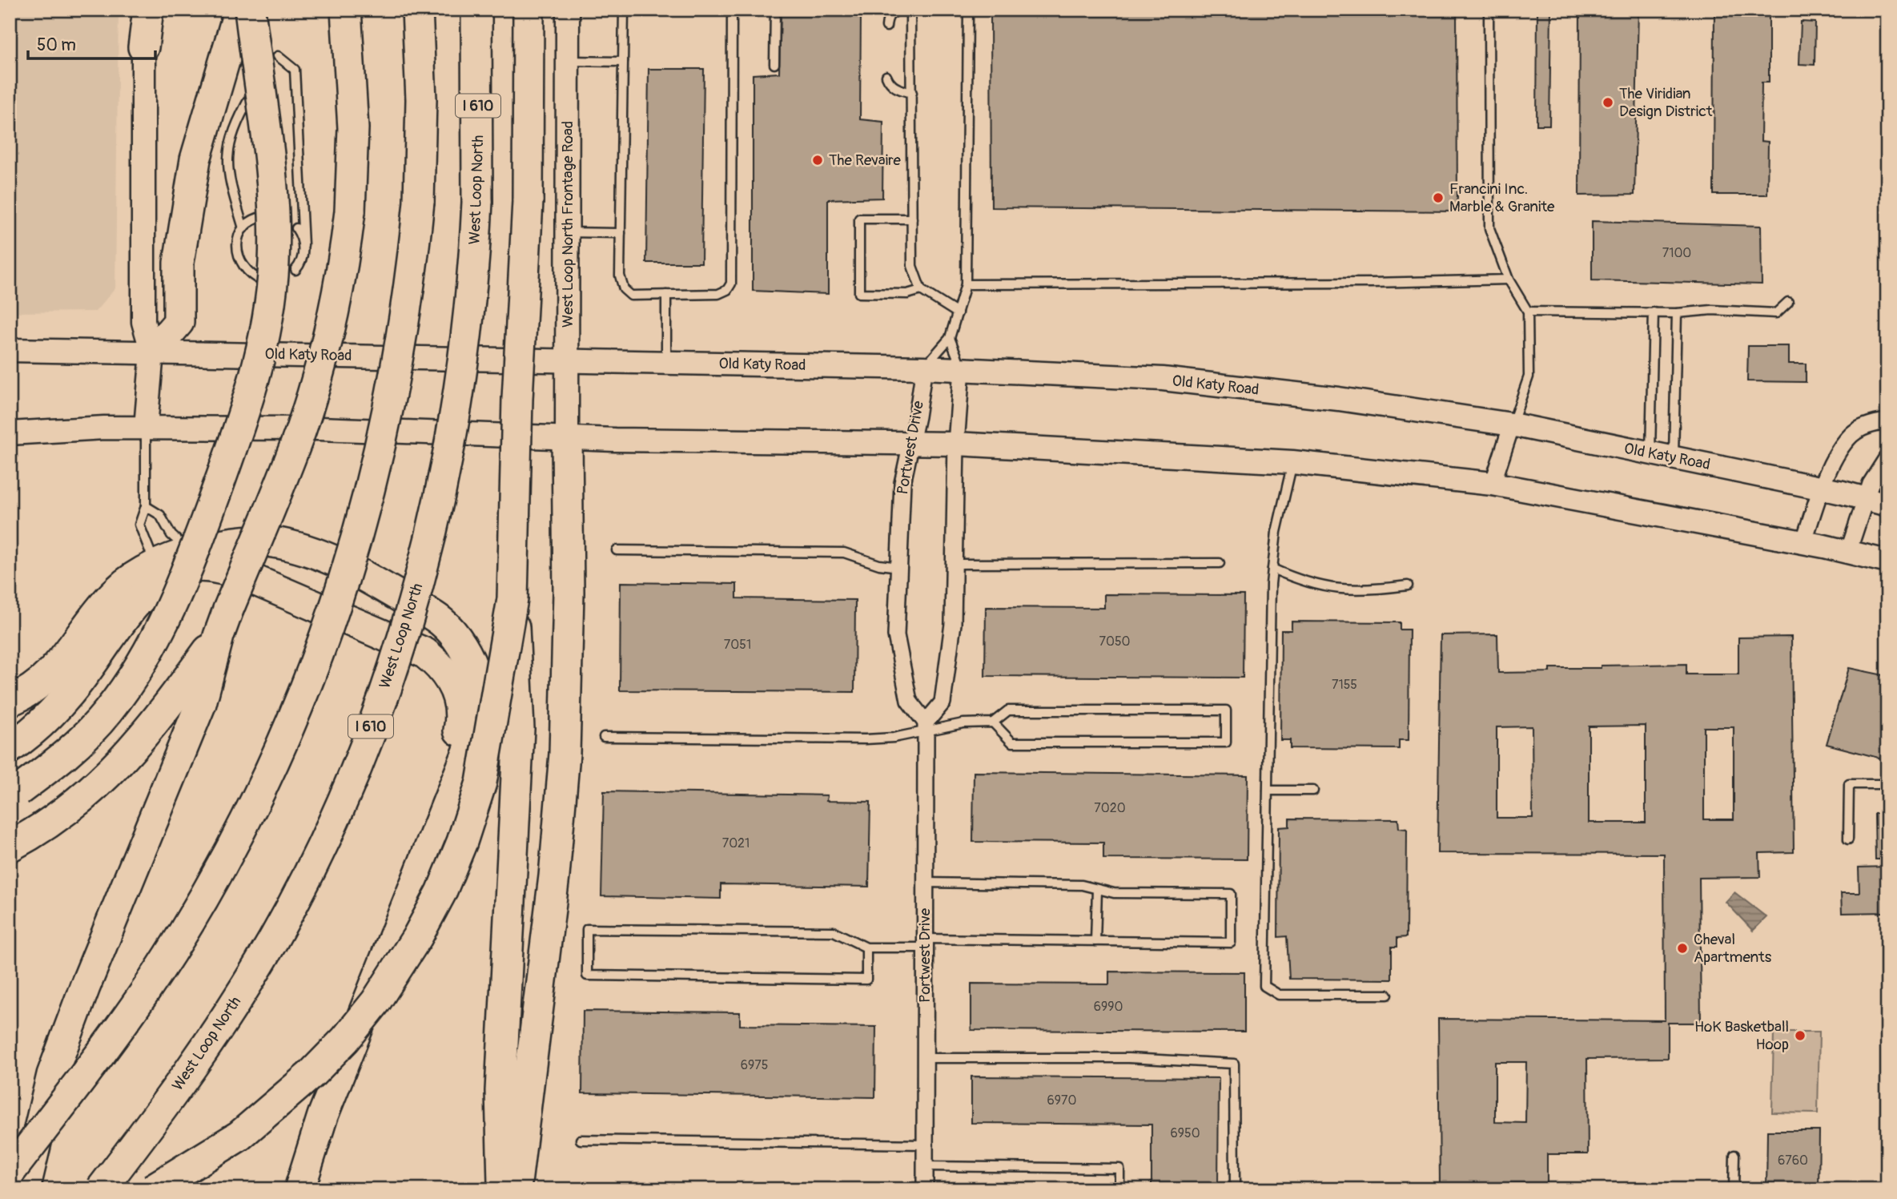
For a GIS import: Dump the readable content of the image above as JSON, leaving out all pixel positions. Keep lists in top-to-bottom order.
{
  "streets": {
    "highway": ["I 610", "West Loop North"],
    "main road": ["West Loop North Frontage Road", "Old Katy Road"],
    "street": ["Portwest Drive"]
  },
  "crossings": [
    ["West Loop North Frontage Road", "Old Katy Road"],
    ["Old Katy Road", "Portwest Drive"]
  ],
  "places": [
    "The Viridian Design District",
    "The Revaire",
    "Francini Inc. Marble & Granite",
    "Cheval Apartments",
    "HoK Basketball Hoop"
  ],
  "house_numbers": [
    "7100",
    "7050",
    "7051",
    "7155",
    "7020",
    "7021",
    "6990",
    "6975",
    "6970",
    "6950",
    "6760"
  ],
  "scale_bar": "50 m"
}
